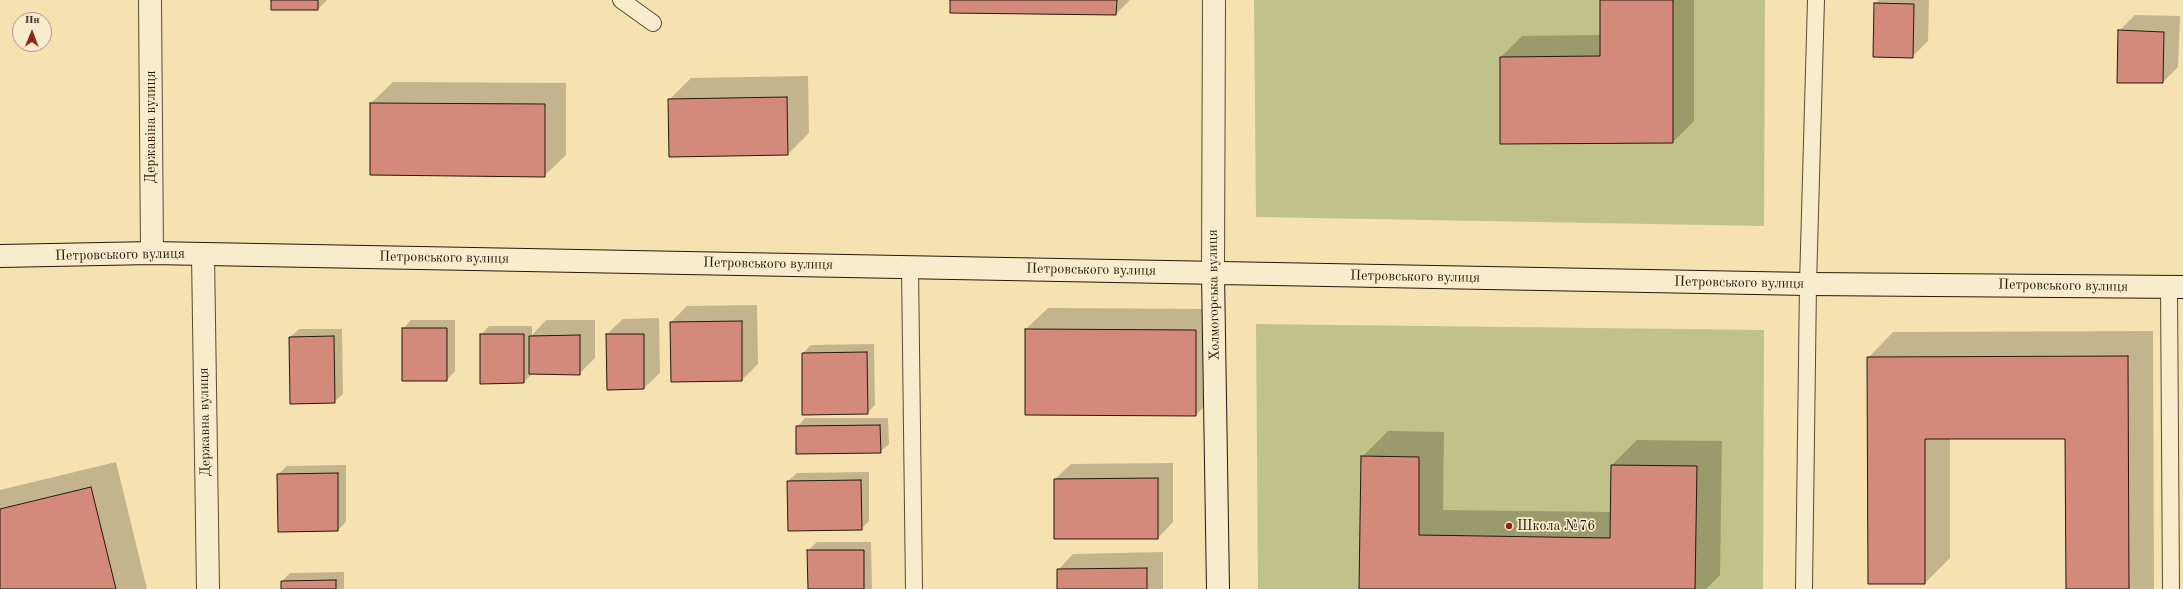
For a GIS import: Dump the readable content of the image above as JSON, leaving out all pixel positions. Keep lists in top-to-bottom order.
{
  "streets": {
    "main road": [
      "Державіна вулиця",
      "Петровського вулиця",
      "Холмогорська вулиця",
      "Державна вулиця"
    ]
  },
  "crossings": [
    ["Державіна вулиця", "Петровського вулиця"],
    ["Петровського вулиця", "Холмогорська вулиця"],
    ["Петровського вулиця", "Державна вулиця"]
  ],
  "places": ["Школа №76"],
  "north": "top"
}
